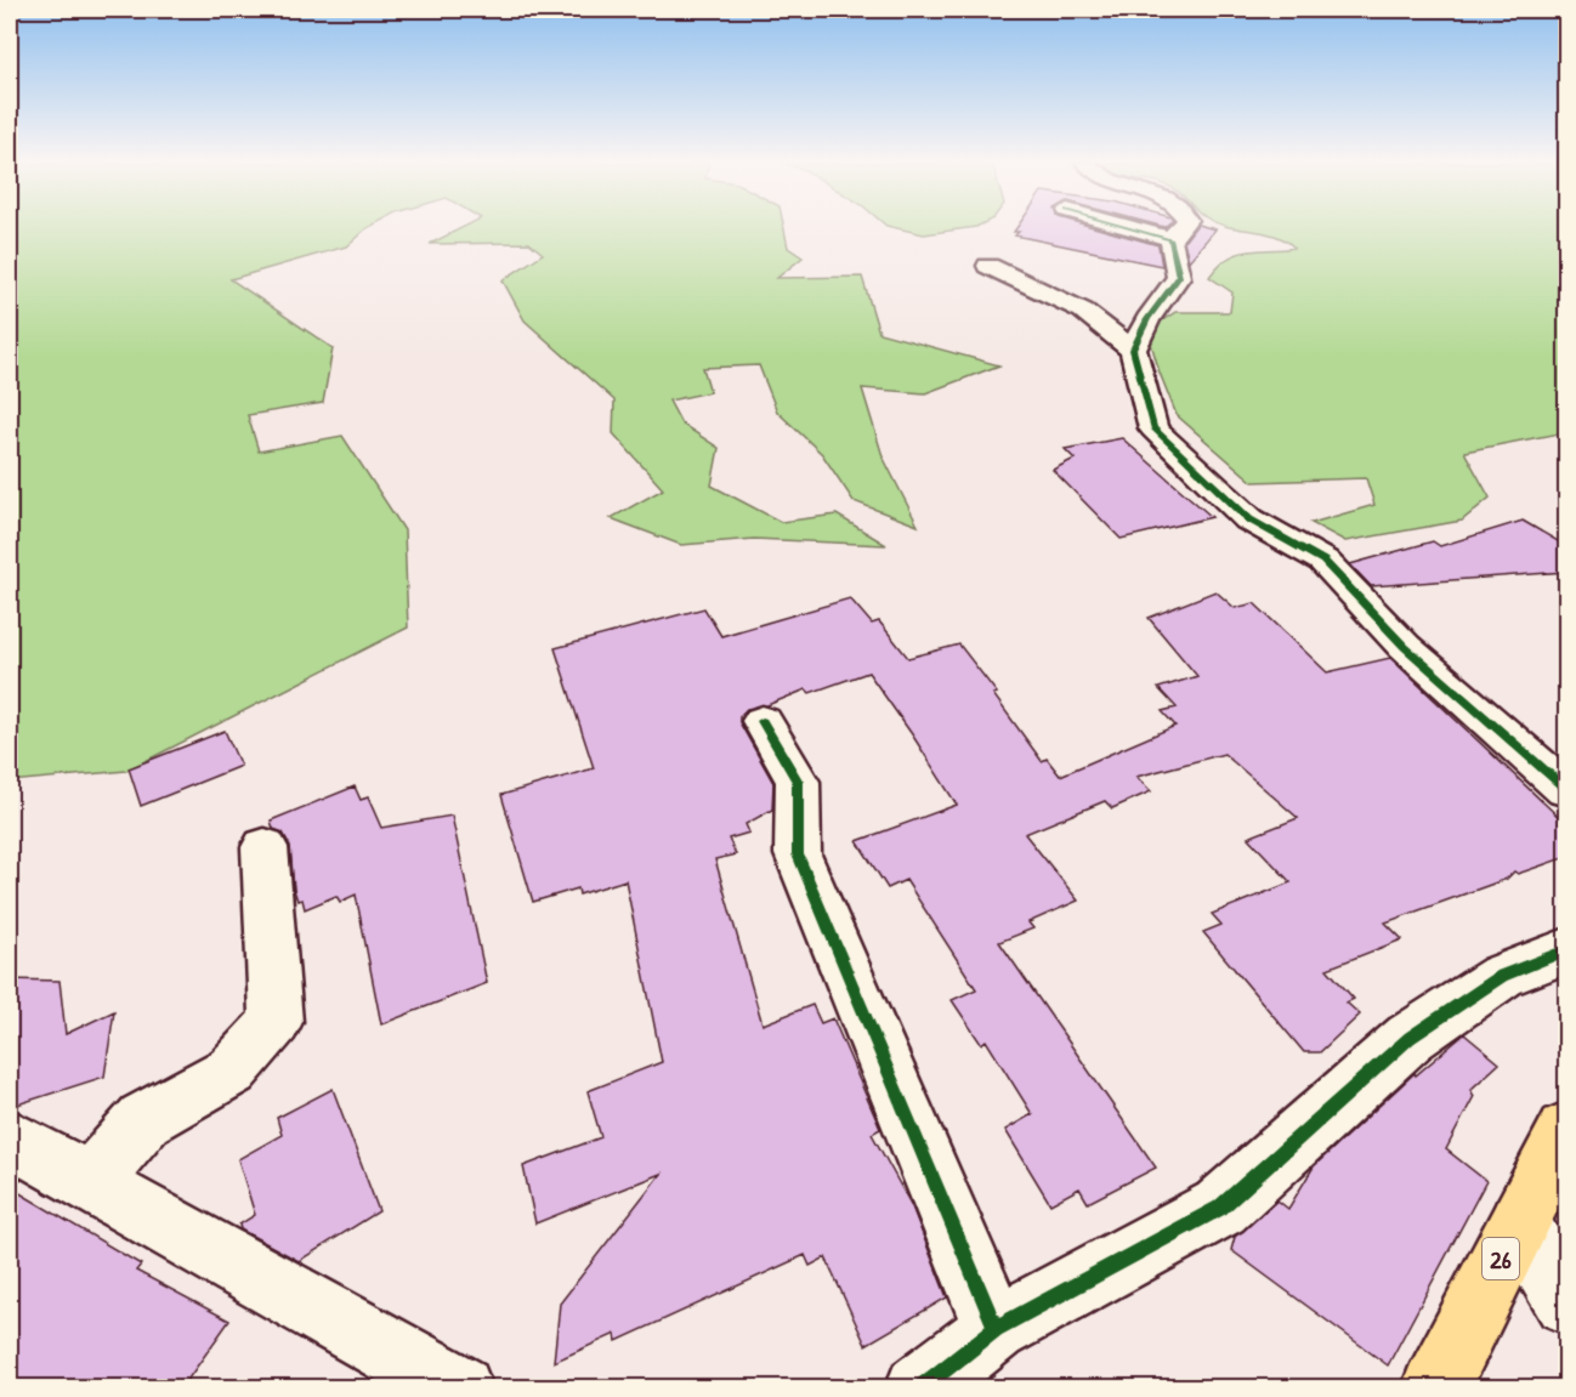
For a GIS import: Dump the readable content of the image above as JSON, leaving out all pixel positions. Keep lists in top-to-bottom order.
{
  "streets": {
    "main road": ["26"]
  }
}
